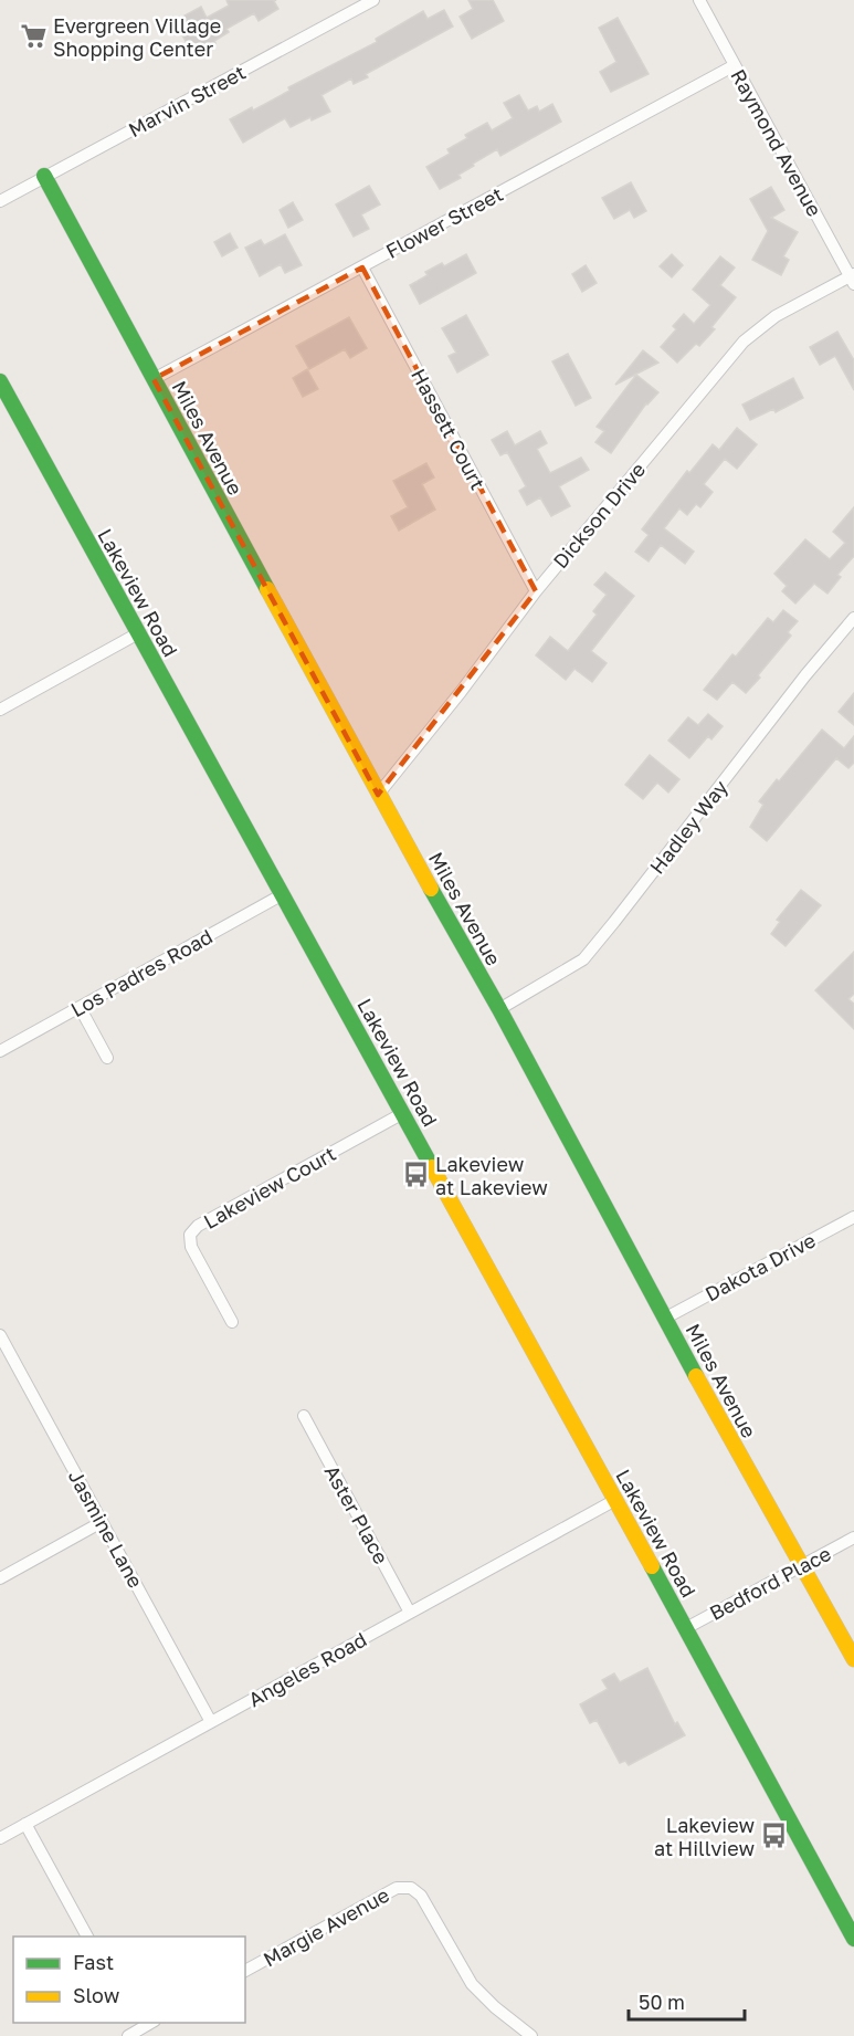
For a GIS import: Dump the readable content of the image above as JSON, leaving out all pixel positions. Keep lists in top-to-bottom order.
{
  "streets": {
    "main road": ["Miles Avenue", "Lakeview Road"],
    "street": [
      "Marvin Street",
      "Raymond Avenue",
      "Flower Street",
      "Hassett Court",
      "Dickson Drive",
      "Hadley Way",
      "Los Padres Road",
      "Lakeview Court",
      "Dakota Drive",
      "Aster Place",
      "Jasmine Lane",
      "Bedford Place",
      "Angeles Road",
      "Margie Avenue"
    ]
  },
  "crossings": [
    ["Marvin Street", "Miles Avenue"],
    ["Raymond Avenue", "Flower Street"],
    ["Raymond Avenue", "Dickson Drive"],
    ["Flower Street", "Hassett Court"],
    ["Flower Street", "Miles Avenue"],
    ["Hassett Court", "Dickson Drive"],
    ["Miles Avenue", "Dickson Drive"],
    ["Miles Avenue", "Hadley Way"],
    ["Miles Avenue", "Dakota Drive"],
    ["Miles Avenue", "Bedford Place"],
    ["Lakeview Road", "Los Padres Road"],
    ["Lakeview Road", "Lakeview Court"],
    ["Lakeview Road", "Bedford Place"],
    ["Lakeview Road", "Angeles Road"],
    ["Aster Place", "Angeles Road"],
    ["Jasmine Lane", "Angeles Road"]
  ],
  "places": {
    "supermarket": ["Evergreen Village Shopping Center"],
    "bus stop": ["Lakeview at Lakeview", "Lakeview at Hillview"]
  },
  "legend": ["Fast", "Slow"],
  "scale_bar": "50 m"
}
